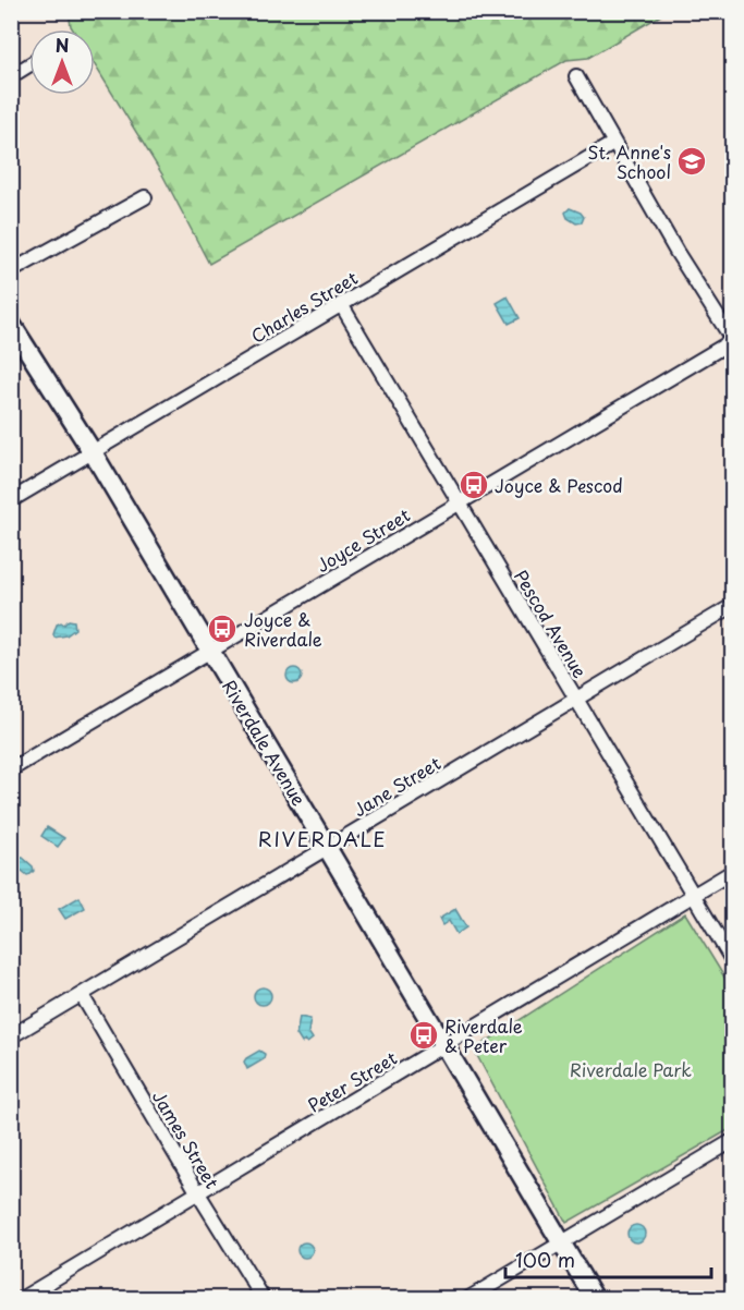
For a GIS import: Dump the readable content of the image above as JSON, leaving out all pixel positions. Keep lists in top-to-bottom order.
{
  "streets": {
    "street": [
      "Charles Street",
      "Joyce Street",
      "Pescod Avenue",
      "Riverdale Avenue",
      "Jane Street",
      "Peter Street",
      "James Street"
    ]
  },
  "crossings": [
    ["Charles Street", "Pescod Avenue"],
    ["Charles Street", "Riverdale Avenue"],
    ["Joyce Street", "Pescod Avenue"],
    ["Joyce Street", "Riverdale Avenue"],
    ["Pescod Avenue", "Jane Street"],
    ["Pescod Avenue", "Peter Street"],
    ["Riverdale Avenue", "Jane Street"],
    ["Riverdale Avenue", "Peter Street"],
    ["Jane Street", "James Street"],
    ["Peter Street", "James Street"]
  ],
  "districts": ["RIVERDALE"],
  "parks": ["Riverdale Park"],
  "places": {
    "school or university": ["St. Anne's School"],
    "bus stop": ["Joyce & Pescod", "Joyce & Riverdale", "Riverdale & Peter"]
  },
  "scale_bar": "100 m",
  "north": "top"
}
